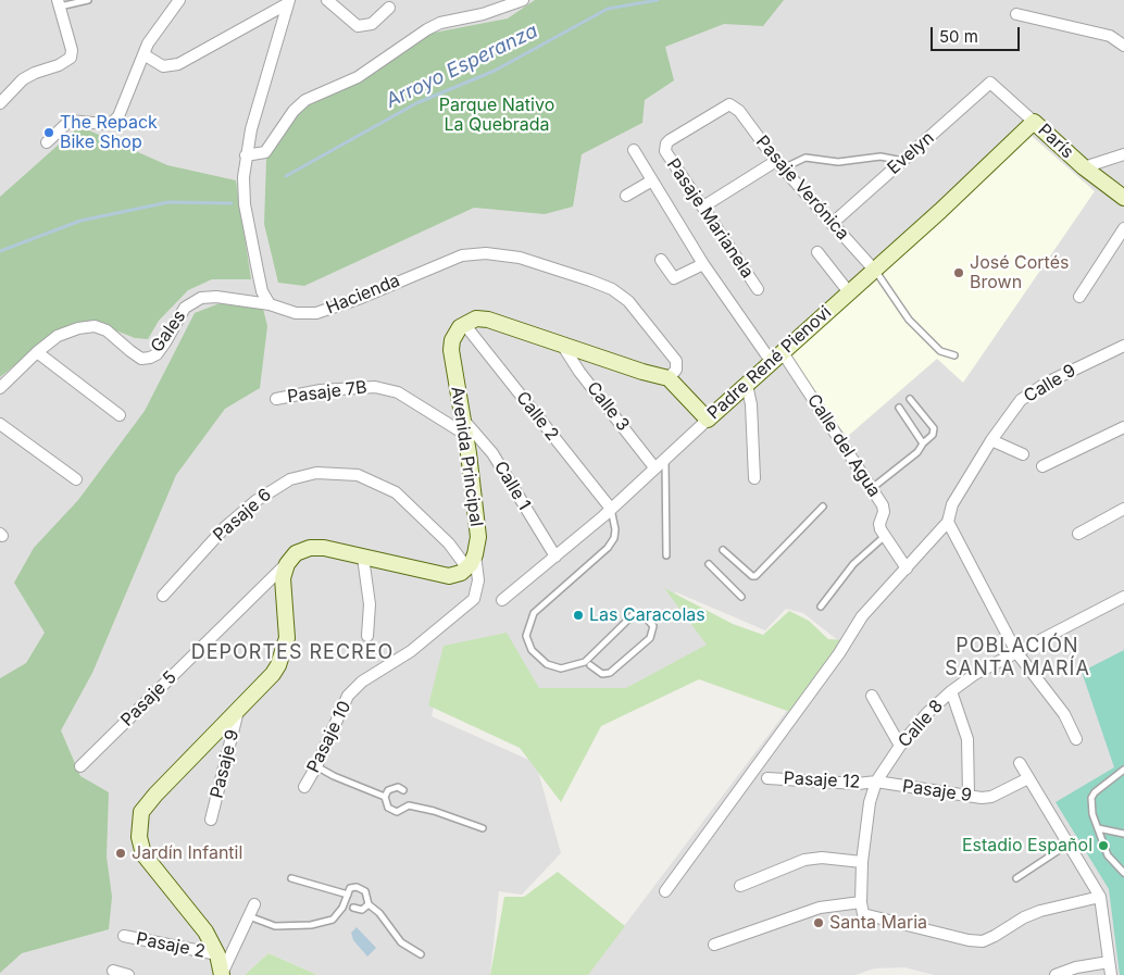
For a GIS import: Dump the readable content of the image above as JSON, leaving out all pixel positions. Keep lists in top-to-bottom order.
{
  "streets": {
    "street": [
      "París",
      "Evelyn",
      "Pasaje Verónica",
      "Pasaje Marianela",
      "Hacienda",
      "Gales",
      "Padre René Pienovi",
      "Calle 9",
      "Pasaje 7B",
      "Calle 3",
      "Calle 2",
      "Calle del Agua",
      "Avenida Principal",
      "Calle 1",
      "Pasaje 6",
      "Pasaje 5",
      "Calle 8",
      "Pasaje 10",
      "Pasaje 9",
      "Pasaje 12",
      "Pasaje 2"
    ]
  },
  "crossings": [
    ["París", "Evelyn"],
    ["París", "Padre René Pienovi"],
    ["Evelyn", "Pasaje Verónica"],
    ["Pasaje Verónica", "Pasaje Marianela"],
    ["Pasaje Verónica", "Padre René Pienovi"],
    ["Hacienda", "Gales"],
    ["Padre René Pienovi", "Calle 3"],
    ["Padre René Pienovi", "Calle 2"],
    ["Padre René Pienovi", "Calle del Agua"],
    ["Padre René Pienovi", "Calle 1"],
    ["Pasaje 7B", "Avenida Principal"],
    ["Pasaje 7B", "Calle 1"],
    ["Calle 2", "Avenida Principal"],
    ["Avenida Principal", "Calle 1"],
    ["Avenida Principal", "Pasaje 6"],
    ["Avenida Principal", "Pasaje 10"],
    ["Calle 8", "Pasaje 9"],
    ["Calle 8", "Pasaje 12"],
    ["Pasaje 9", "Pasaje 12"]
  ],
  "districts": ["POBLACIÓN SANTA MARÍA", "DEPORTES RECREO"],
  "water": ["Arroyo Esperanza"],
  "parks": ["Parque Nativo La Quebrada"],
  "places": [
    "The Repack Bike Shop",
    "José Cortés Brown",
    "Las Caracolas",
    "Estadio Español",
    "Jardín Infantil",
    "Santa Maria"
  ],
  "scale_bar": "50 m"
}
